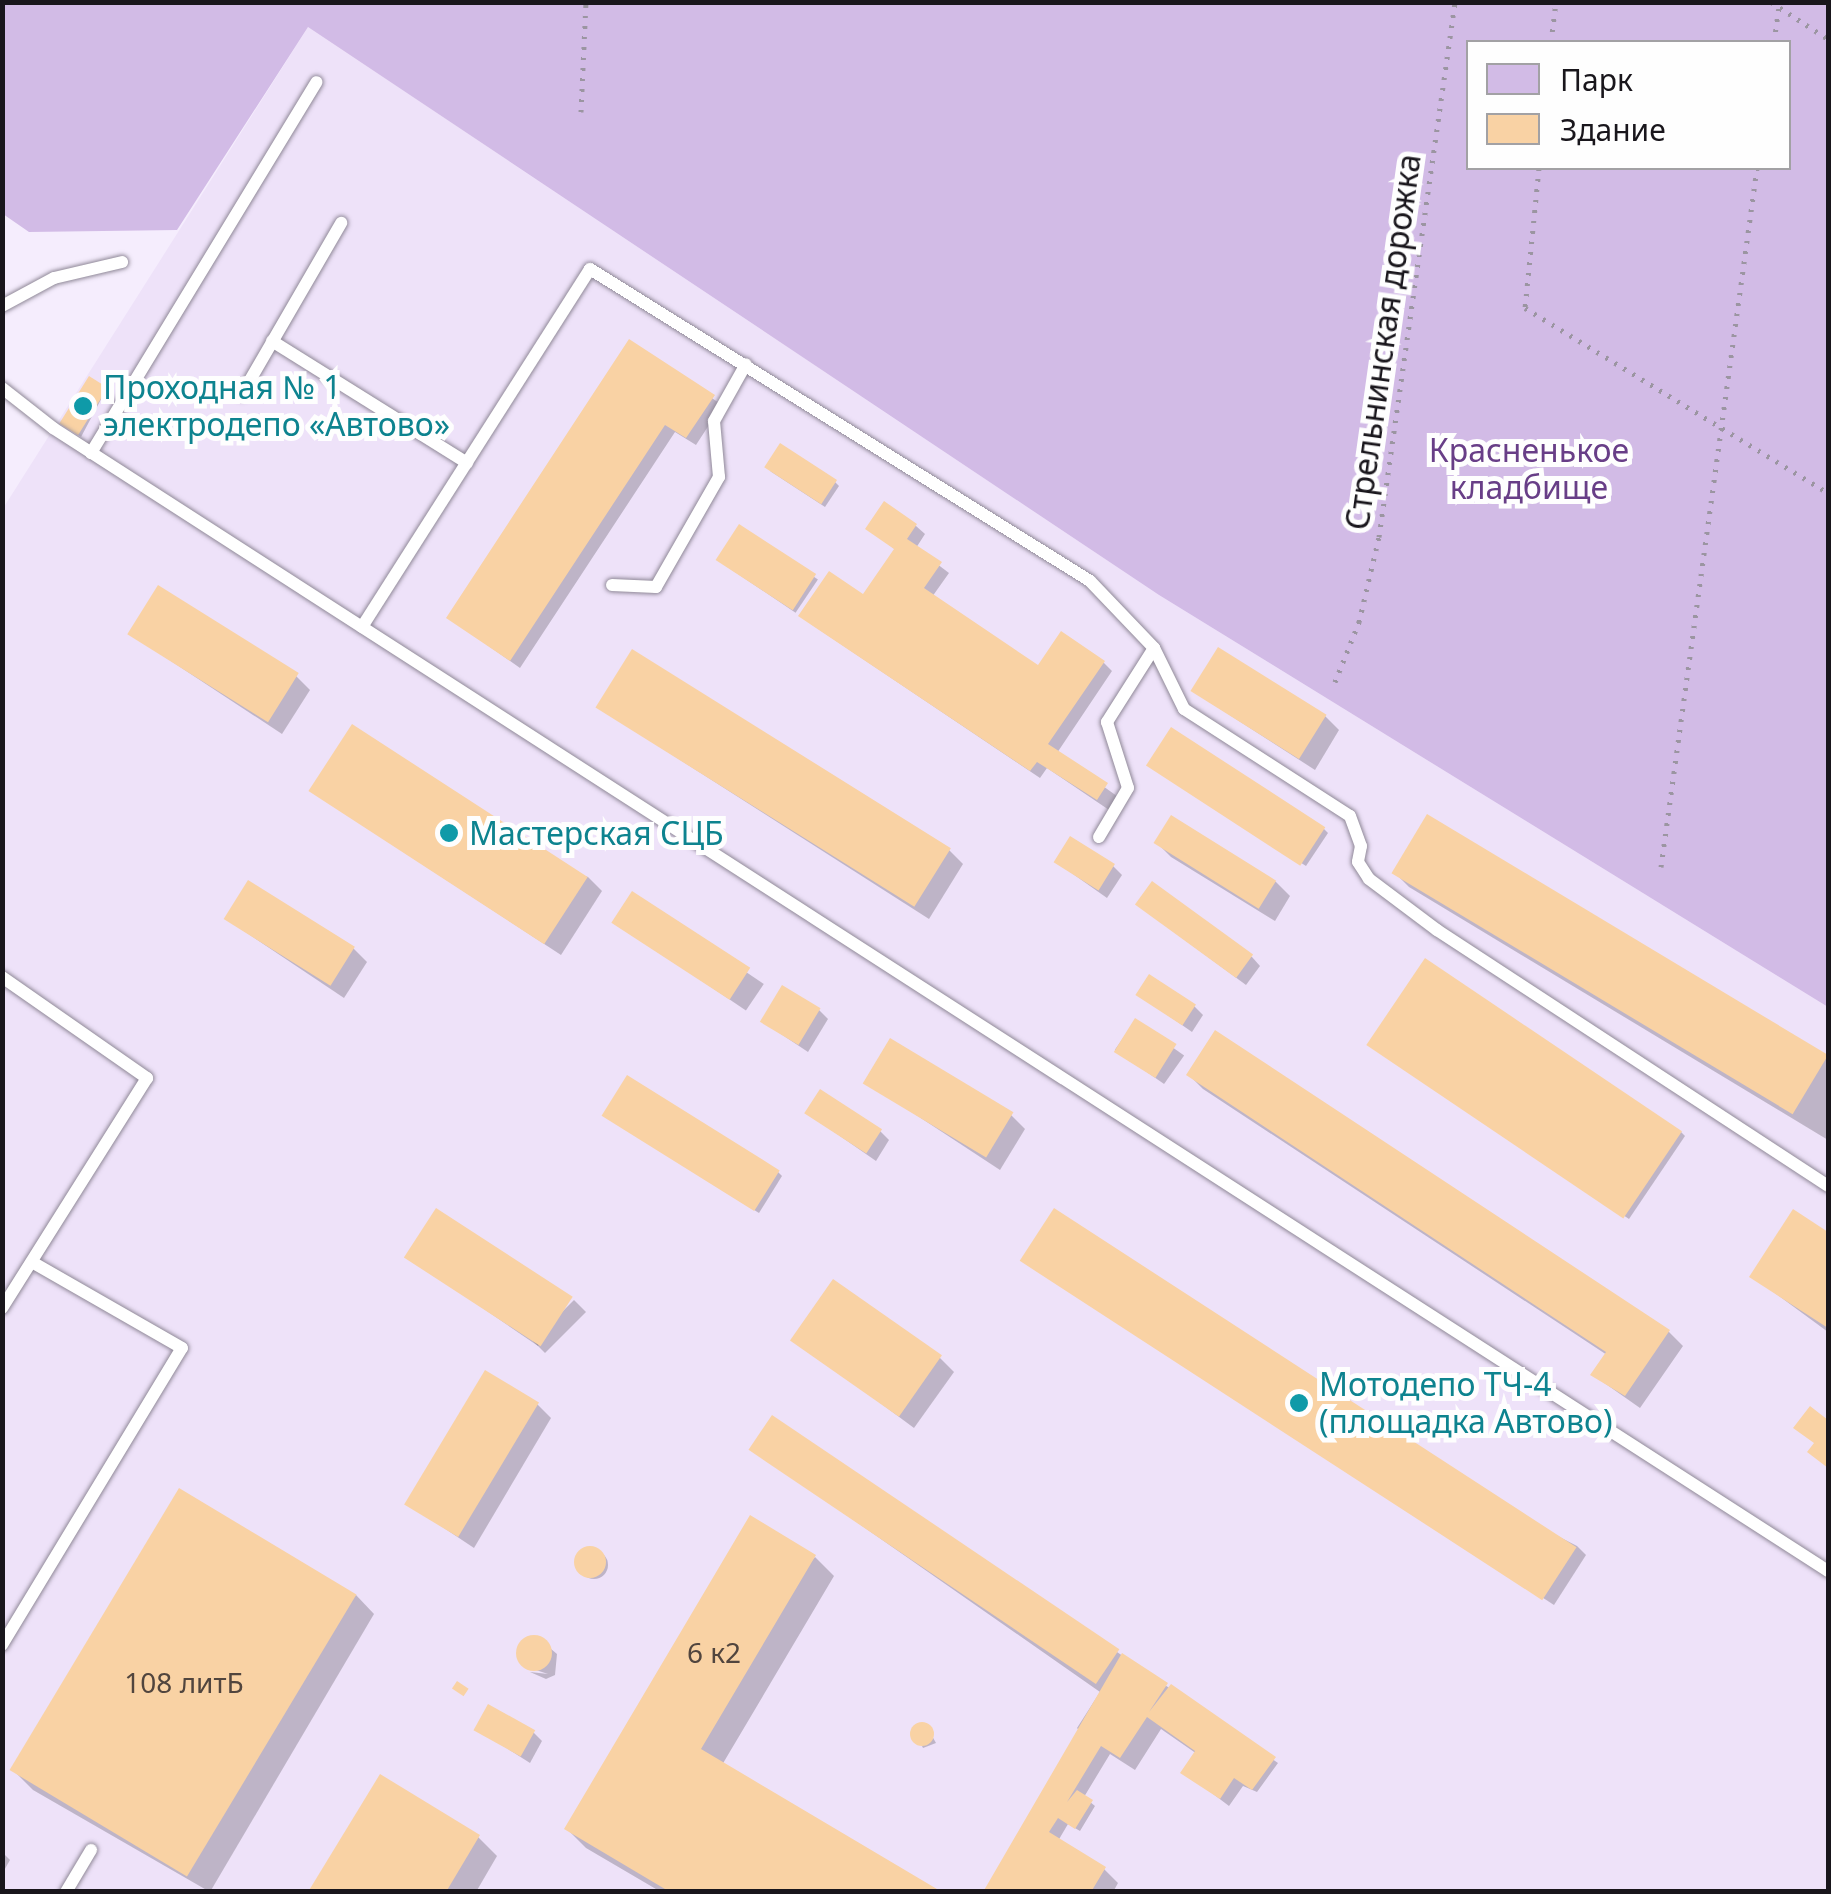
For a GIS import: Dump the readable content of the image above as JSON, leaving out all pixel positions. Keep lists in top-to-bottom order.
{
  "streets": {
    "path": ["Стрельнинская дорожка"]
  },
  "parks": ["Красненькое кладбище"],
  "places": ["Проходная № 1 электродепо «Автово»", "Мастерская СЦБ", "Мотодепо ТЧ-4 (площадка Автово)"],
  "house_numbers": ["6 к2", "108 литБ"],
  "legend": ["Парк", "Здание"]
}
